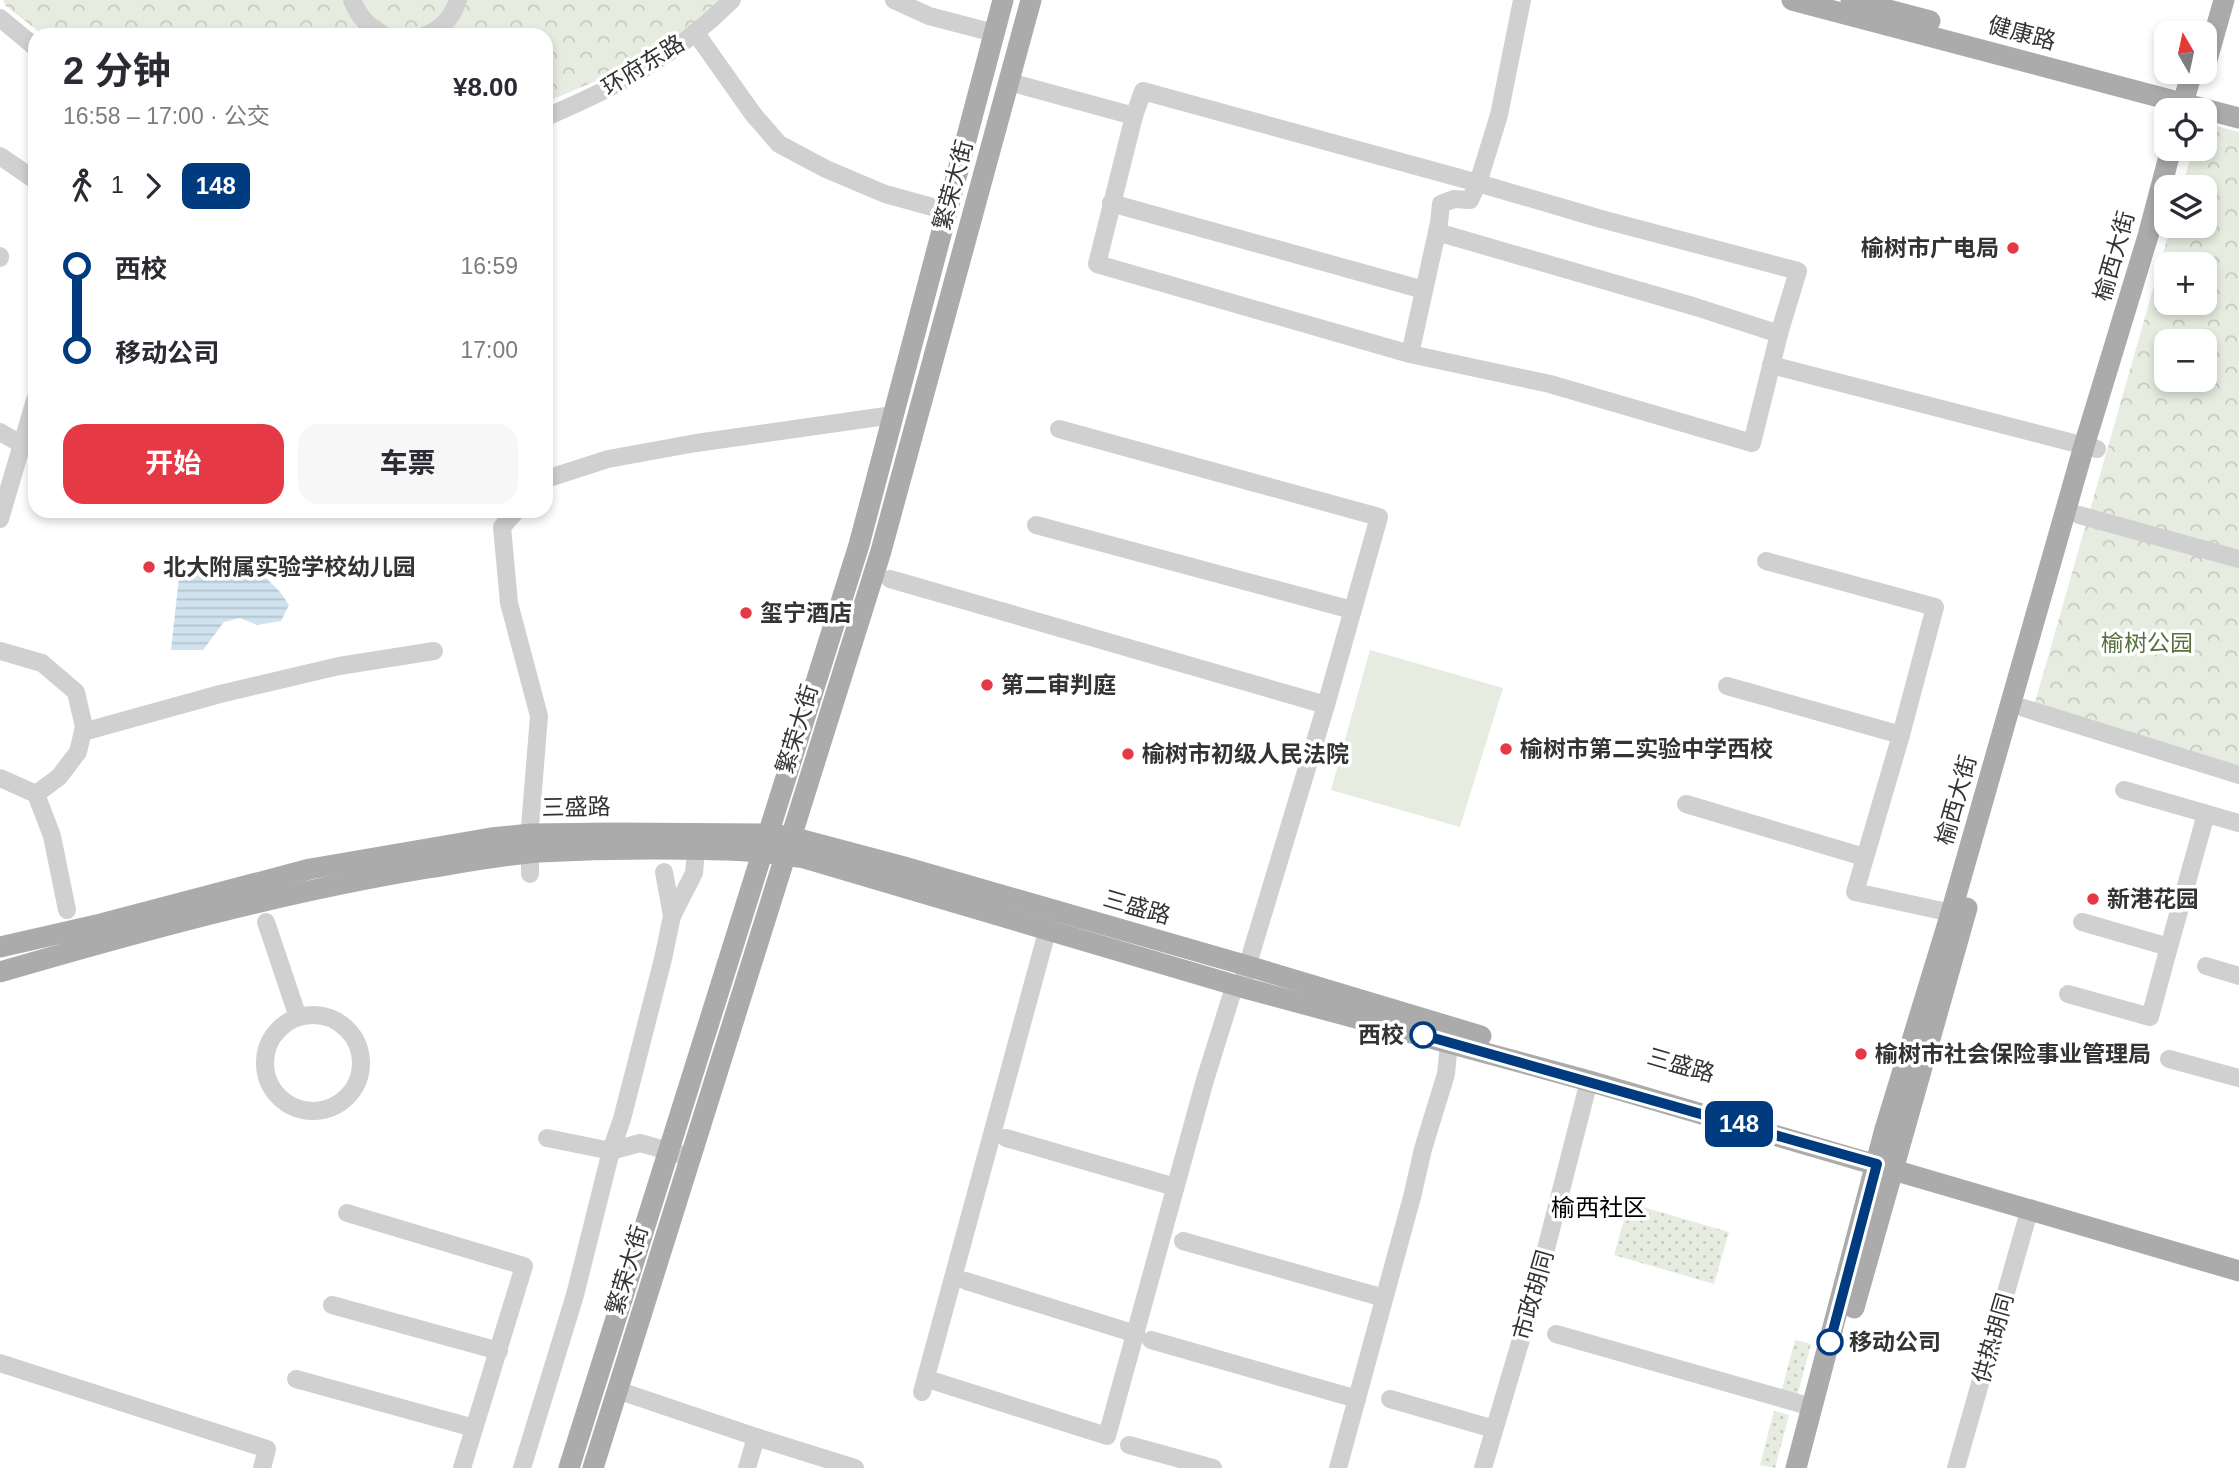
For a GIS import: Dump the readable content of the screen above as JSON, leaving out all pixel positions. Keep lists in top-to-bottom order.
{
  "streets": {
    "main road": [
      "健康路",
      "繁荣大街",
      "榆西大街",
      "三盛路"
    ],
    "street": ["环府东路", "市政胡同", "供热胡同"]
  },
  "crossings": [
    ["繁荣大街", "三盛路"],
    ["榆西大街", "三盛路"],
    ["三盛路", "市政胡同"],
    ["三盛路", "供热胡同"]
  ],
  "districts": ["榆西社区"],
  "parks": ["榆树公园"],
  "places": [
    "榆树市广电局",
    "北大附属实验学校幼儿园",
    "玺宁酒店",
    "第二审判庭",
    "榆树市第二实验中学西校",
    "榆树市初级人民法院",
    "新港花园",
    "西校",
    "榆树市社会保险事业管理局",
    "移动公司"
  ],
  "lines": ["bus line 148"],
  "north": "top",
  "page": {
    "on_map": "148",
    "map_buttons": ["+", "−"],
    "heading": ["2 分钟", "16:58 – 17:00 · 公交", "¥8.00"],
    "legs": ["1", "148"],
    "list": [
      {
        "name": "西校",
        "value": "16:59"
      },
      {
        "name": "移动公司",
        "value": "17:00"
      }
    ],
    "buttons": ["开始", "车票"]
  }
}
